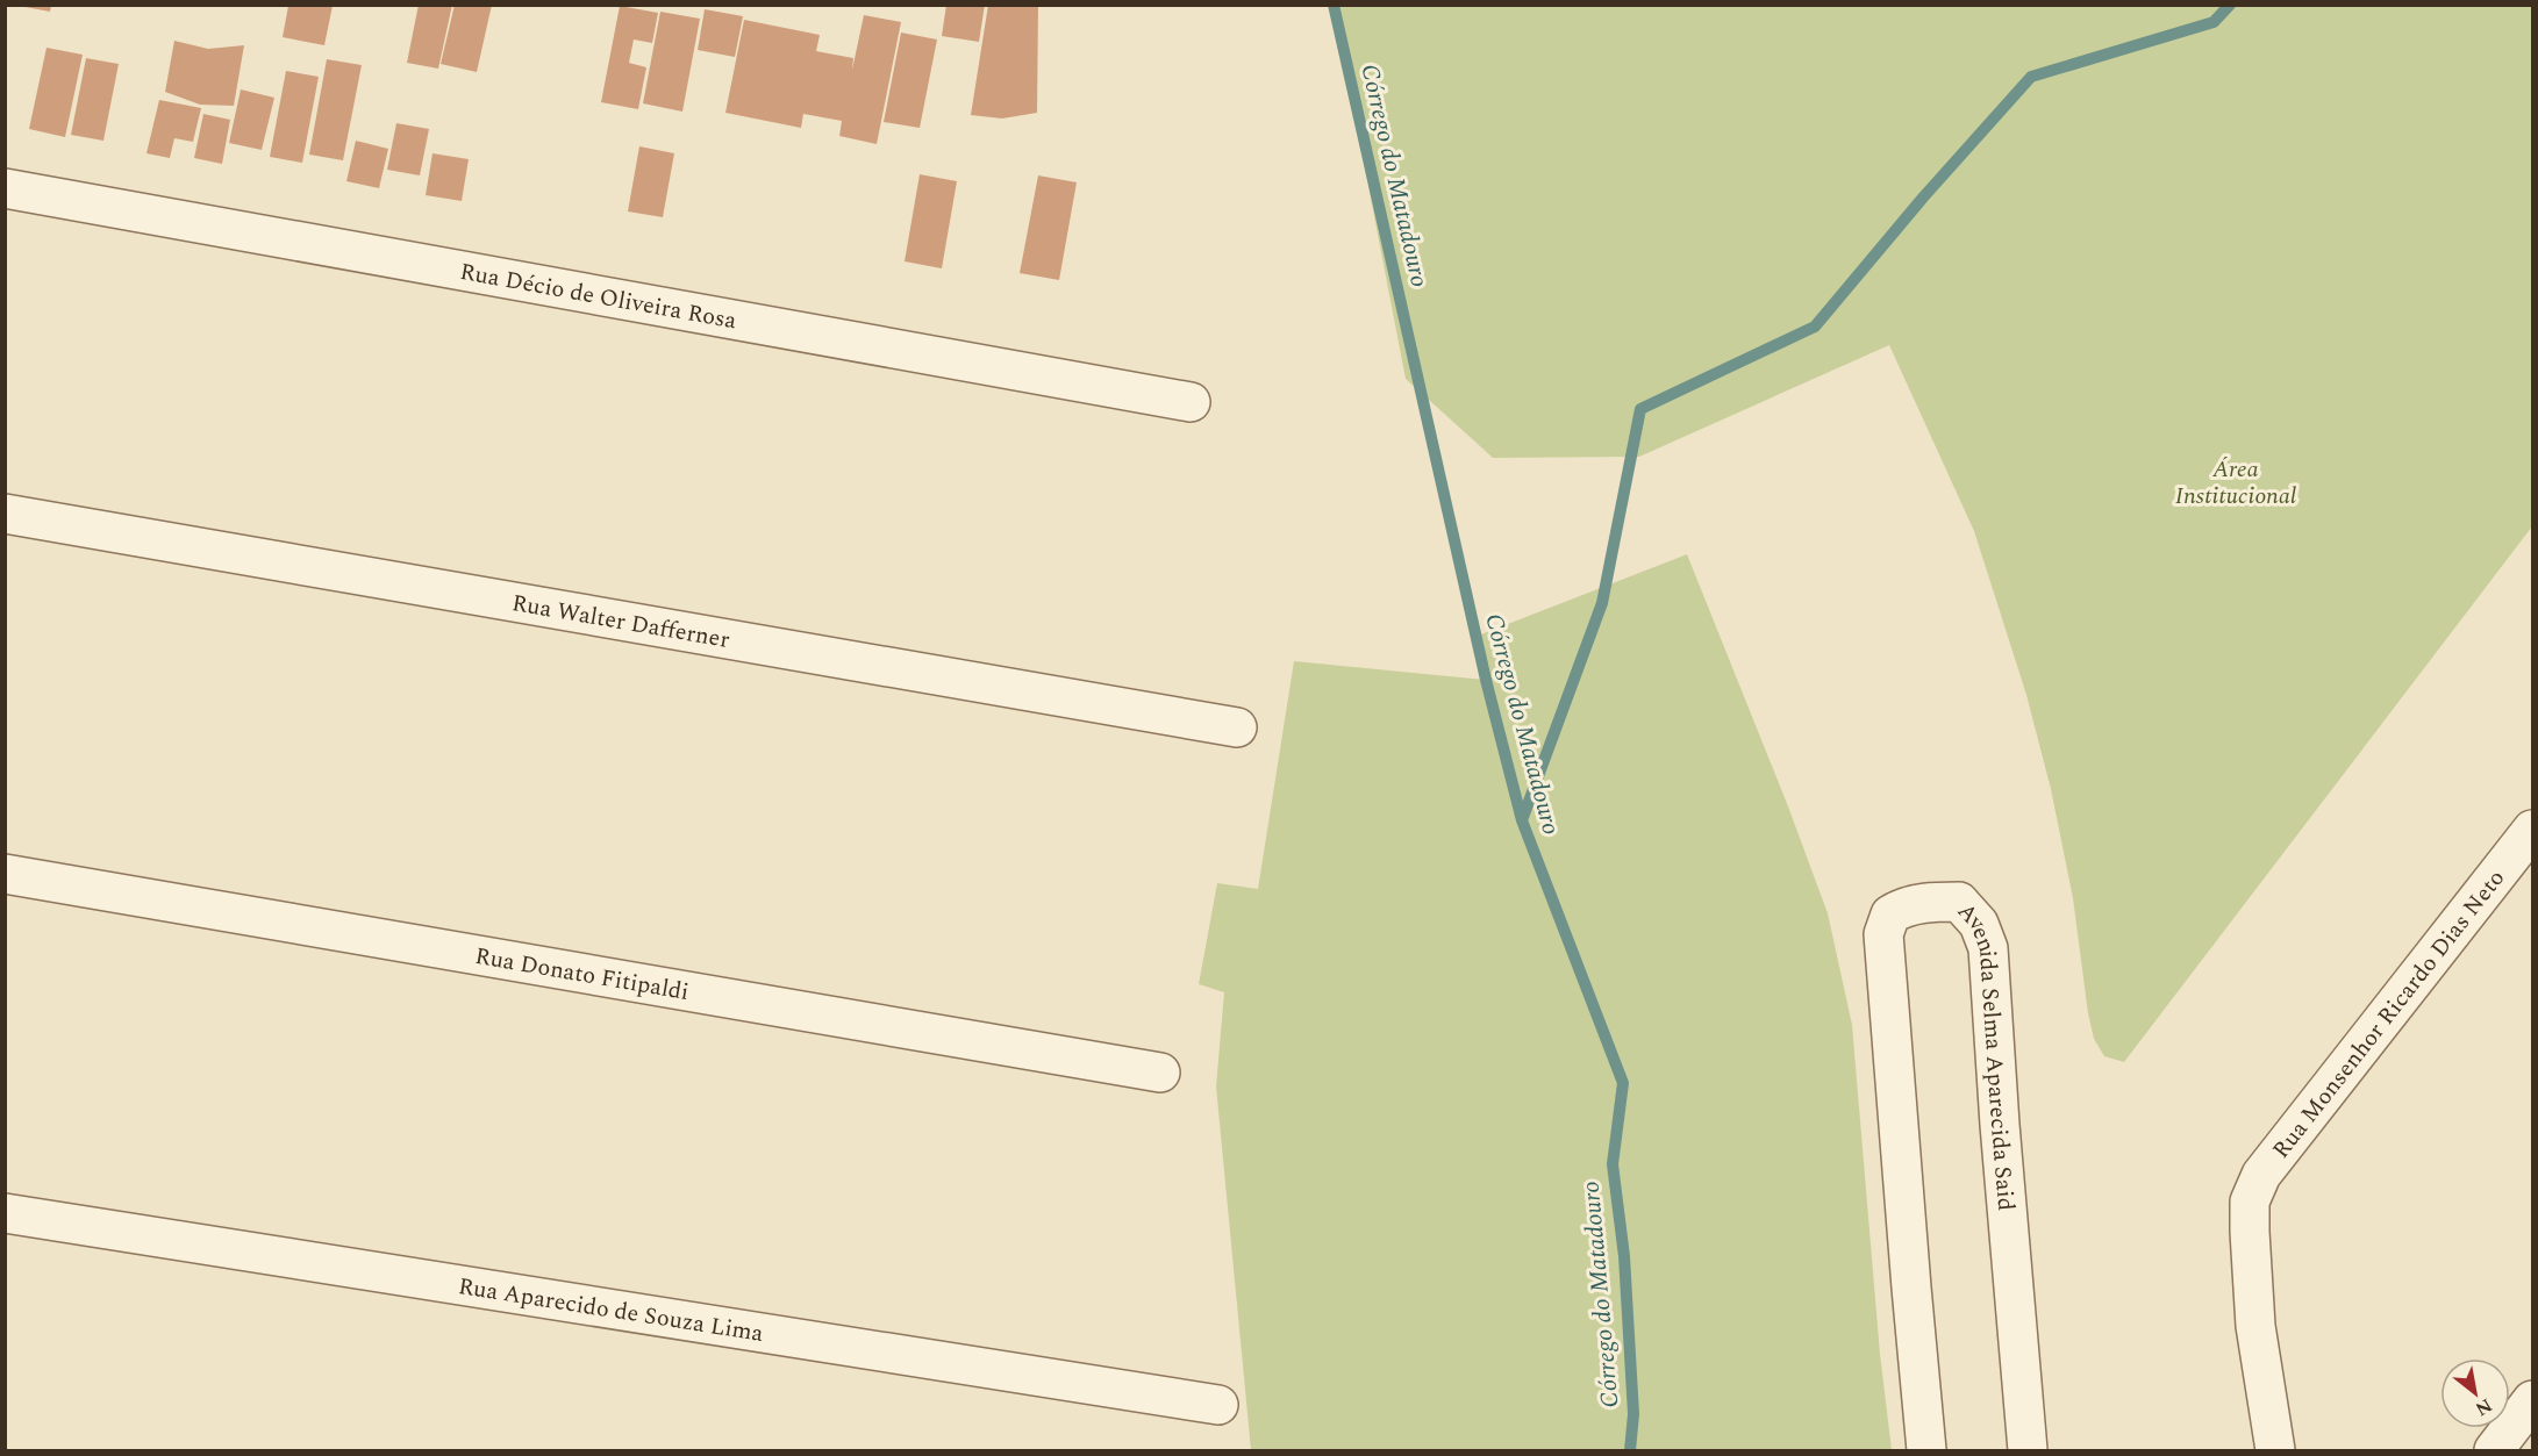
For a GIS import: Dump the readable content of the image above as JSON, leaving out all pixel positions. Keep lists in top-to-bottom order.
{
  "streets": {
    "street": [
      "Rua Décio de Oliveira Rosa",
      "Rua Walter Dafferner",
      "Rua Donato Fitipaldi",
      "Rua Monsenhor Ricardo Dias Neto",
      "Avenida Selma Aparecida Said",
      "Rua Aparecido de Souza Lima"
    ]
  },
  "water": ["Córrego do Matadouro"],
  "parks": ["Área Institucional"],
  "north": "bottom right"
}
